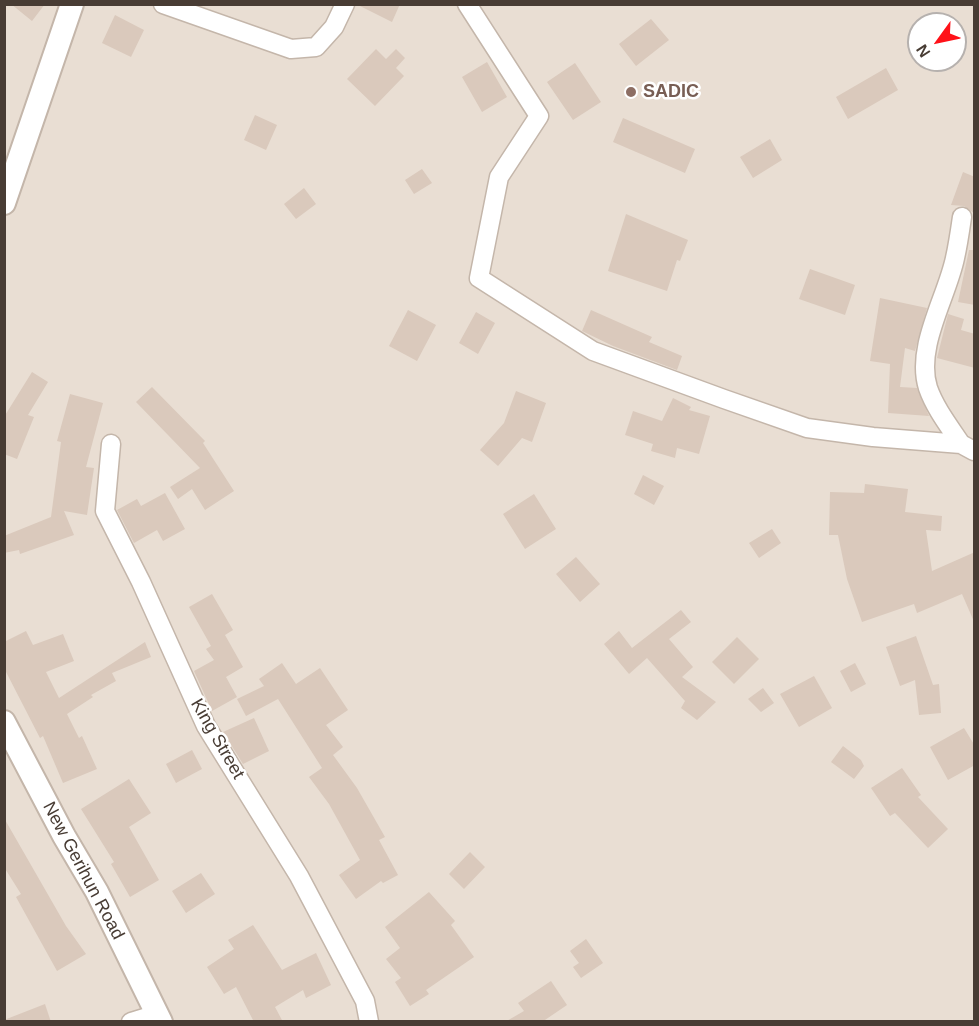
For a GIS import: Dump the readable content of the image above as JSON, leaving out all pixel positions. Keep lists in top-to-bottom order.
{
  "streets": {
    "street": ["King Street", "New Gerihun Road"]
  },
  "places": ["SADIC"],
  "north": "bottom left"
}
